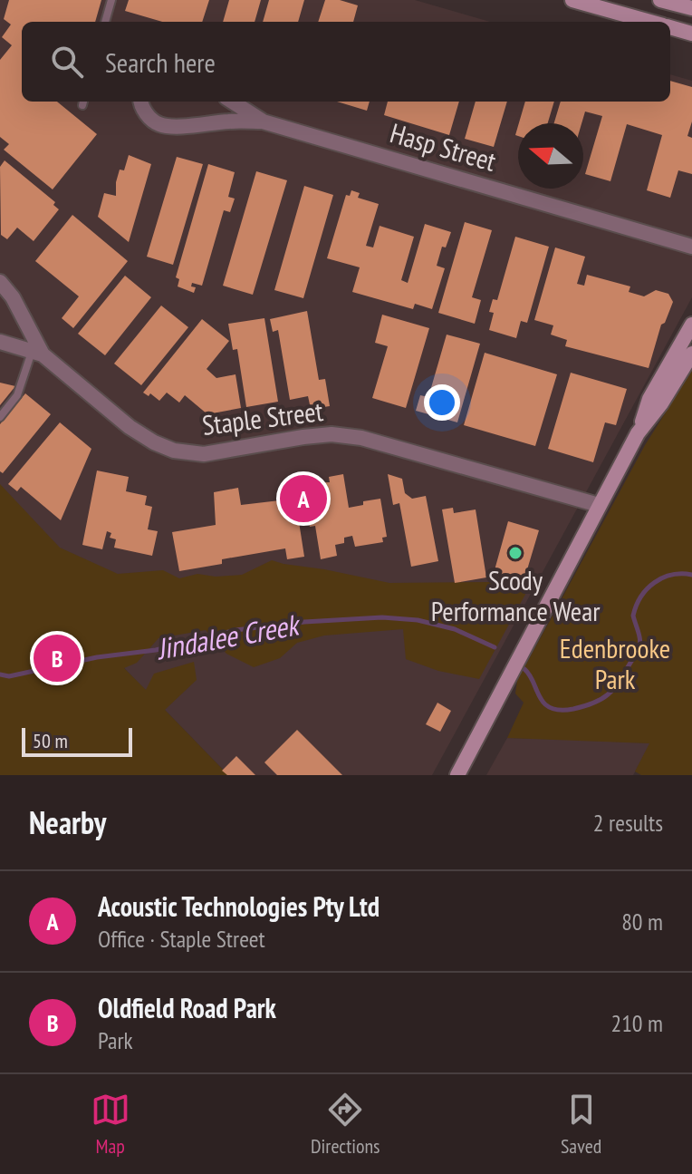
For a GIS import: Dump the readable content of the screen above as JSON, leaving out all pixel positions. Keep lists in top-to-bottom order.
{
  "streets": {
    "street": ["Hasp Street", "Staple Street"]
  },
  "water": ["Jindalee Creek"],
  "parks": ["Edenbrooke Park"],
  "places": ["Scody Performance Wear"],
  "scale_bar": "50 m",
  "north": "left",
  "page": {
    "search": "Search here",
    "pins": ["A", "B"],
    "scale": "50 m",
    "heading": ["Nearby", "2 results"],
    "list": [
      {
        "mark": "A",
        "name": "Acoustic Technologies Pty Ltd",
        "note": "Office · Staple Street",
        "value": "80 m"
      },
      {
        "mark": "B",
        "name": "Oldfield Road Park",
        "note": "Park",
        "value": "210 m"
      }
    ],
    "nav": ["Map", "Directions", "Saved"]
  }
}
